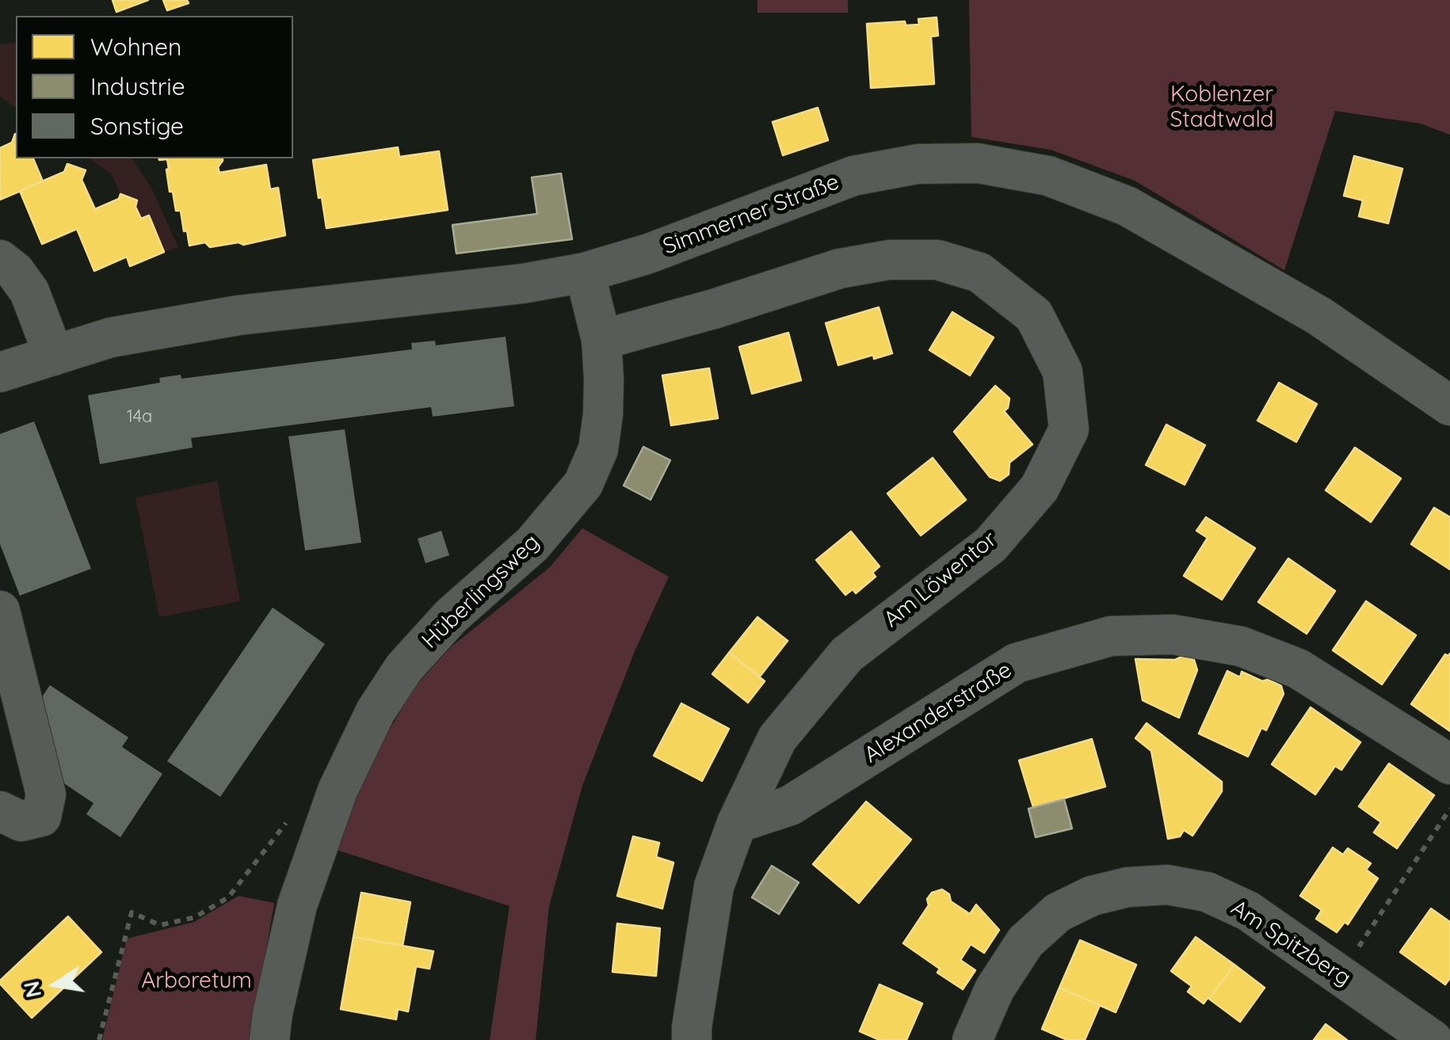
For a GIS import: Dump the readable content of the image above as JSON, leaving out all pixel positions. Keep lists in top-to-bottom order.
{
  "streets": {
    "street": [
      "Simmerner Straße",
      "Am Löwentor",
      "Hüberlingsweg",
      "Alexanderstraße",
      "Am Spitzberg"
    ]
  },
  "crossings": [
    ["Simmerner Straße", "Hüberlingsweg"],
    ["Am Löwentor", "Hüberlingsweg"],
    ["Am Löwentor", "Alexanderstraße"]
  ],
  "parks": ["Koblenzer Stadtwald", "Arboretum"],
  "house_numbers": ["14a"],
  "legend": ["Wohnen", "Industrie", "Sonstige"],
  "north": "left"
}
